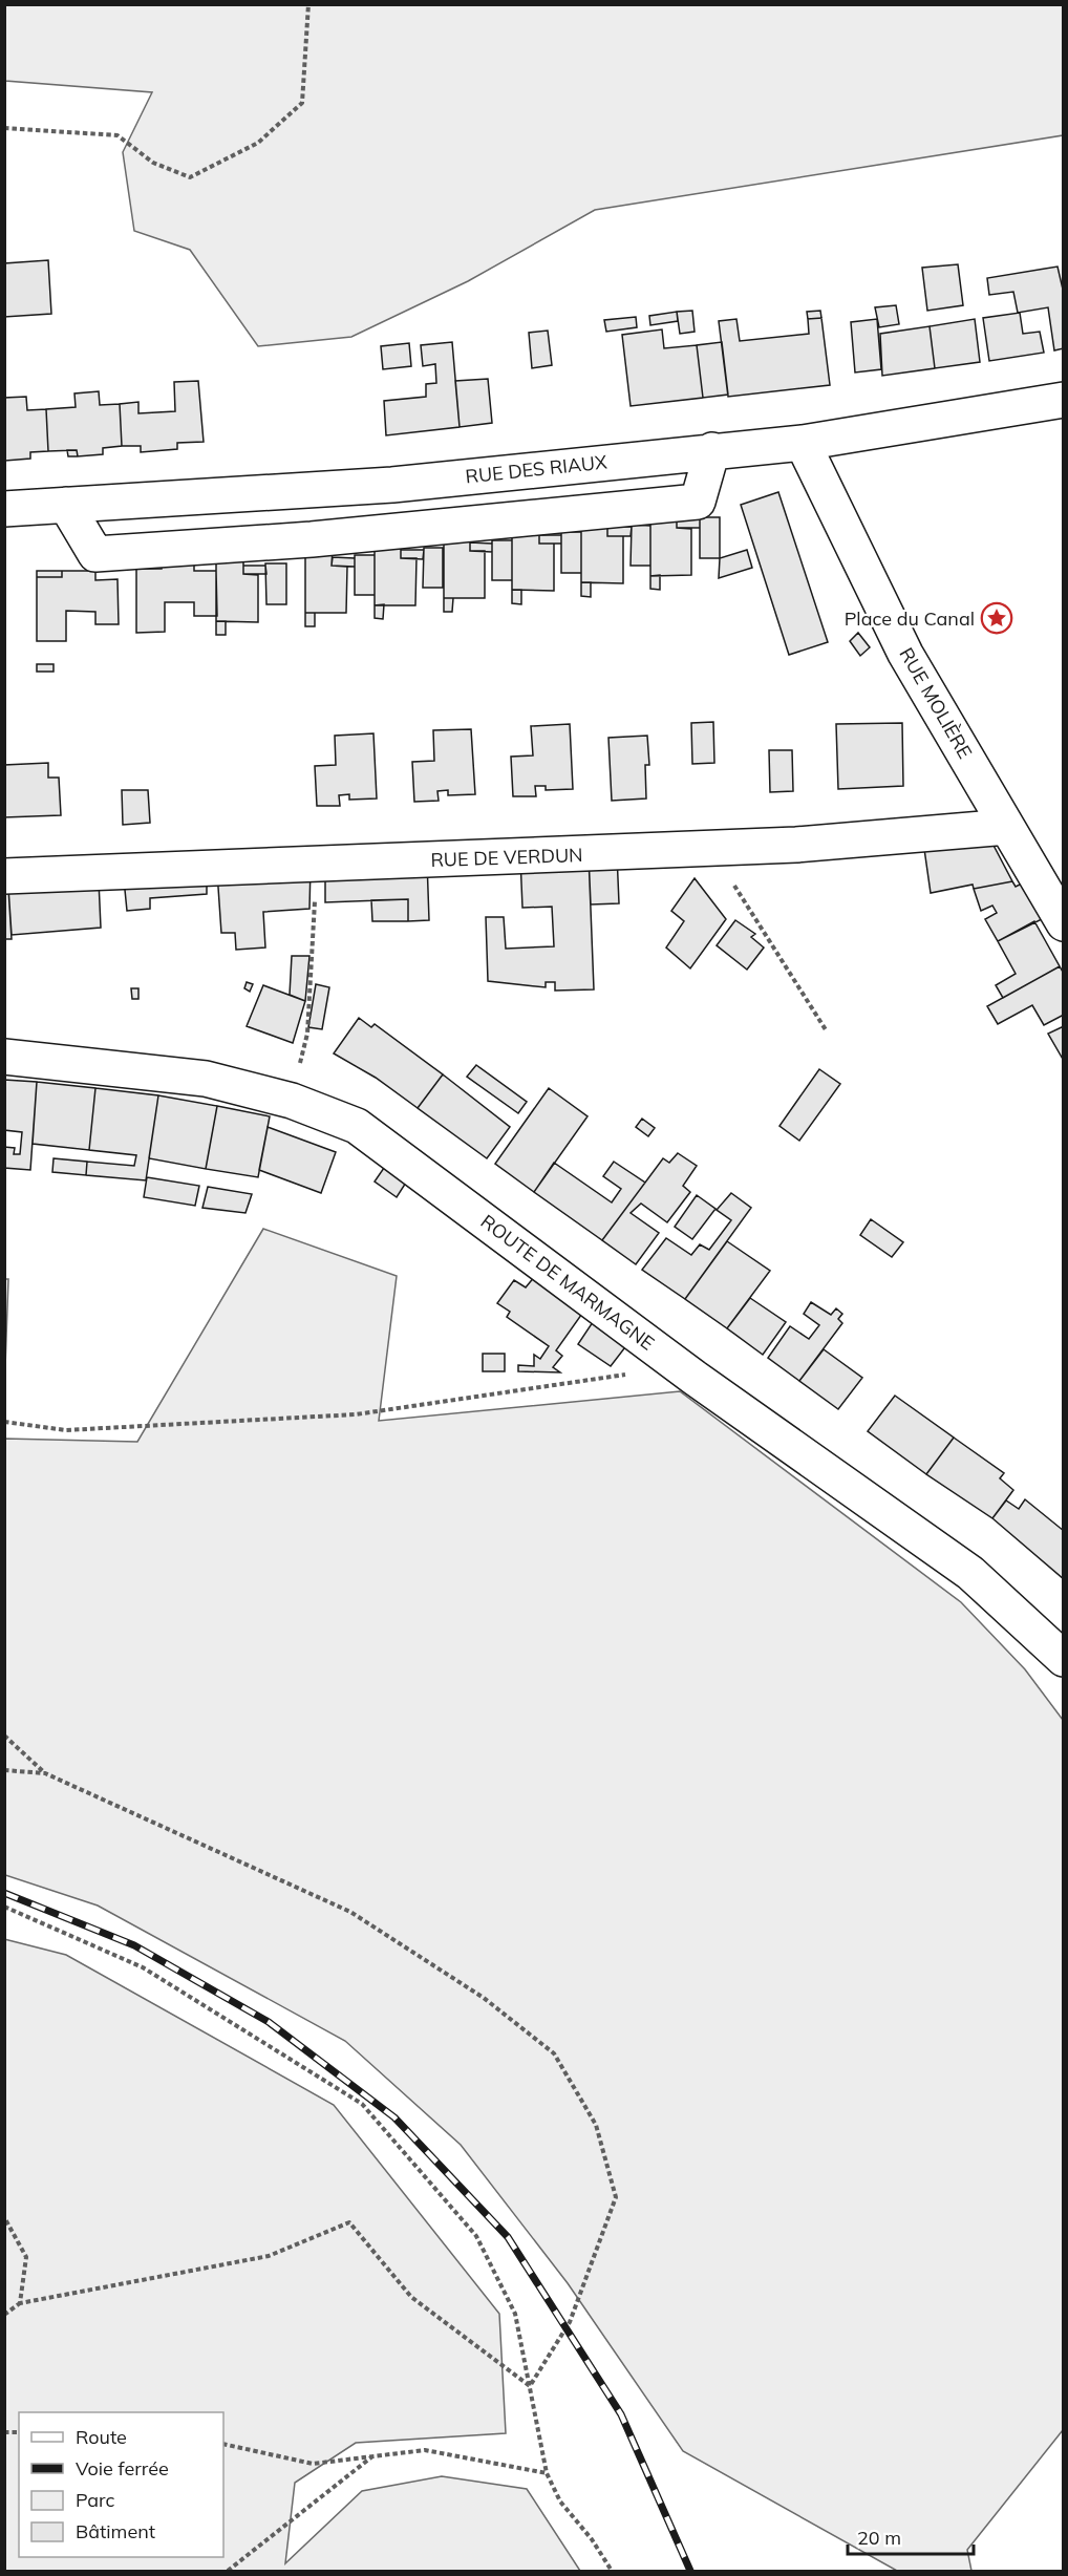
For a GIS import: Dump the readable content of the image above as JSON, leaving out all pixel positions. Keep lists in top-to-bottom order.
{
  "streets": {
    "street": [
      "RUE DES RIAUX",
      "RUE MOLIÈRE",
      "RUE DE VERDUN",
      "ROUTE DE MARMAGNE"
    ]
  },
  "crossings": [
    ["RUE DES RIAUX", "RUE MOLIÈRE"],
    ["RUE MOLIÈRE", "RUE DE VERDUN"]
  ],
  "places": {
    "place": ["Place du Canal"]
  },
  "legend": [
    "Route",
    "Voie ferrée",
    "Parc",
    "Bâtiment"
  ],
  "scale_bar": "20 m"
}
